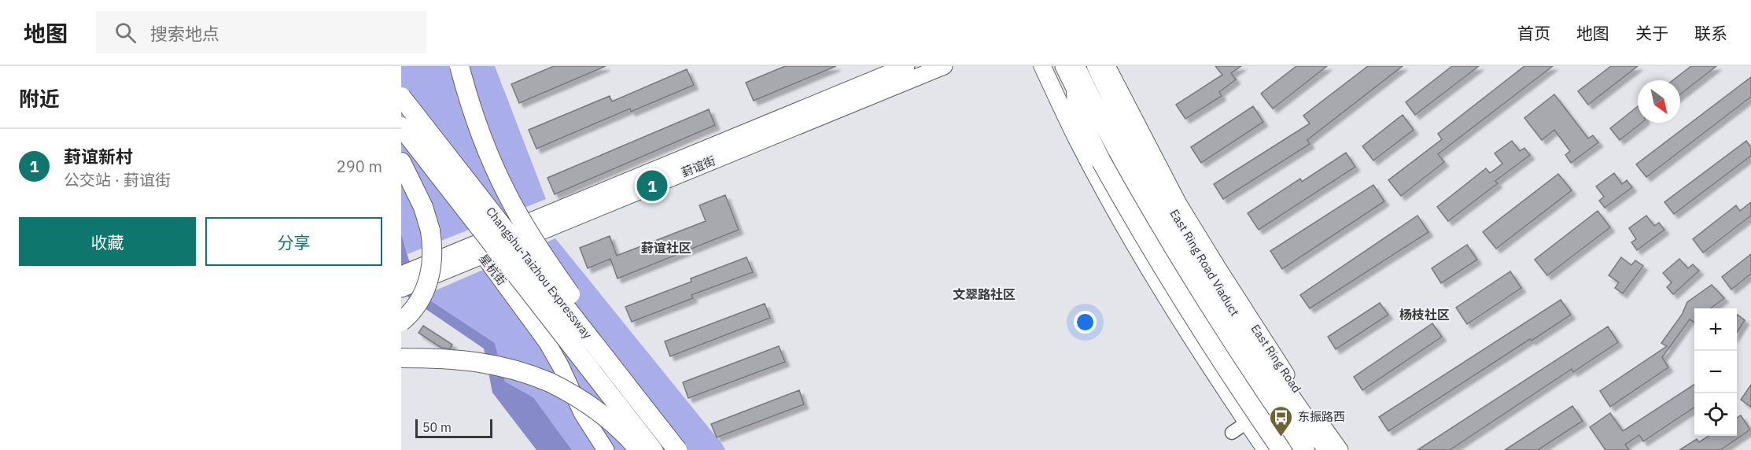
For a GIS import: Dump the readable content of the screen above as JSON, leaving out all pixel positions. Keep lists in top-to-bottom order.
{
  "streets": {
    "highway": ["East Ring Road Viaduct", "Changshu-Taizhou Expressway"],
    "main road": ["葑谊街", "星杭街", "East Ring Road"]
  },
  "crossings": [
    ["葑谊街", "星杭街"]
  ],
  "districts": ["葑谊社区", "文翠路社区", "杨枝社区"],
  "places": {
    "bus stop": ["东振路西"]
  },
  "scale_bar": "50 m",
  "north": "bottom right",
  "page": {
    "header": "地图",
    "search": "搜索地点",
    "nav": [
      "首页",
      "地图",
      "关于",
      "联系"
    ],
    "heading": "附近",
    "list": [
      {
        "mark": "1",
        "name": "葑谊新村",
        "note": "公交站 · 葑谊街",
        "value": "290 m"
      }
    ],
    "pins": "1",
    "buttons": ["收藏", "分享"],
    "map_buttons": ["+", "−"],
    "scale": "50 m"
  }
}
